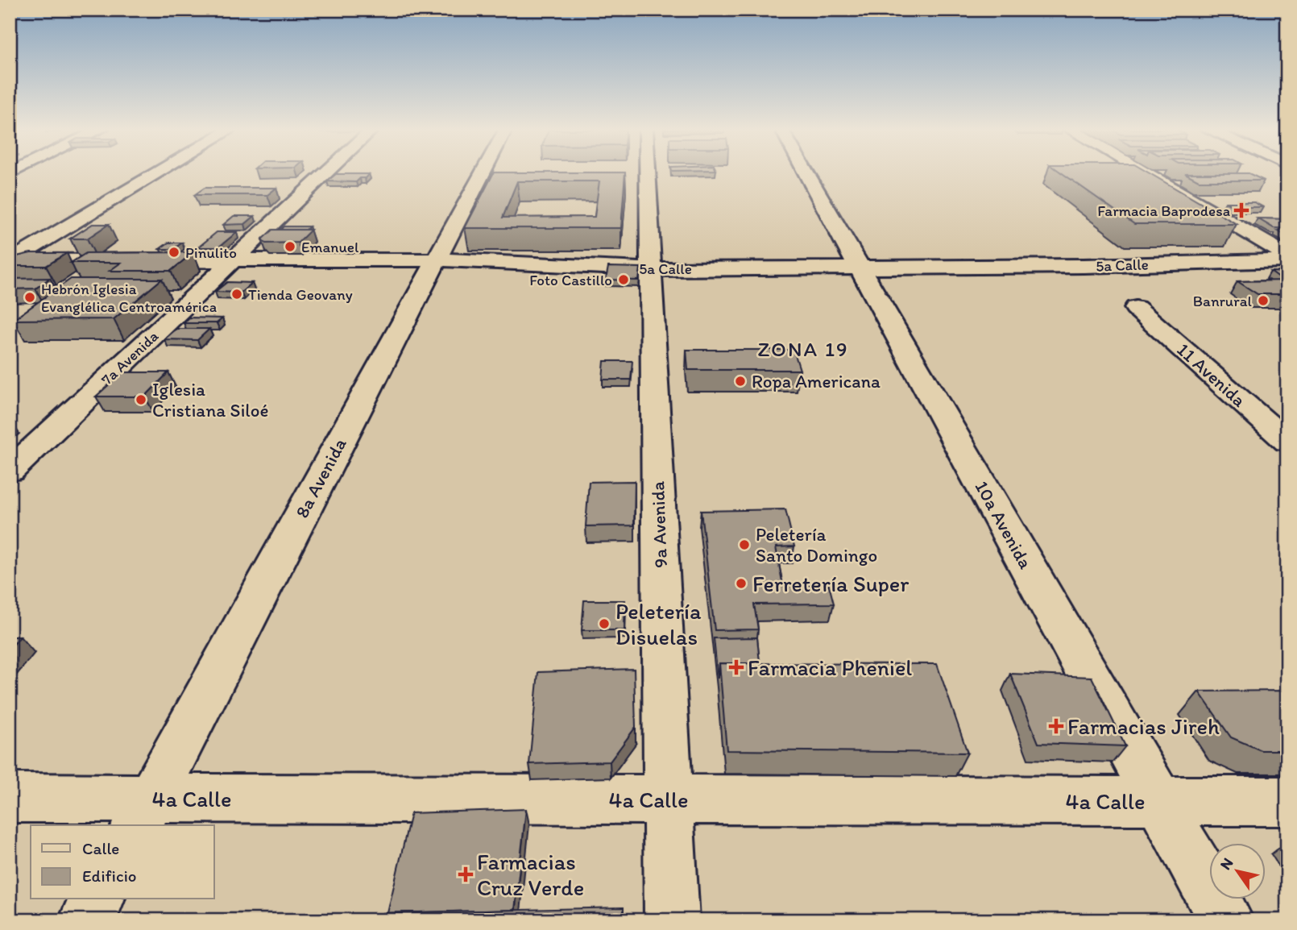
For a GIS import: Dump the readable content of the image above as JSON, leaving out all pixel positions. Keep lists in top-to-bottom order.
{
  "streets": {
    "street": [
      "5a Calle",
      "7a Avenida",
      "11 Avenida",
      "8a Avenida",
      "9a Avenida",
      "10a Avenida",
      "4a Calle"
    ]
  },
  "crossings": [
    ["5a Calle", "7a Avenida"],
    ["5a Calle", "8a Avenida"],
    ["5a Calle", "9a Avenida"],
    ["5a Calle", "10a Avenida"],
    ["8a Avenida", "4a Calle"],
    ["9a Avenida", "4a Calle"],
    ["10a Avenida", "4a Calle"]
  ],
  "districts": ["ZONA 19"],
  "places": {
    "health": [
      "Farmacia Baprodesa",
      "Farmacia Pheniel",
      "Farmacias Jireh",
      "Farmacias Cruz Verde"
    ],
    "other": [
      "Emanuel",
      "Pinulito",
      "Foto Castillo",
      "Tienda Geovany",
      "Hebrón Iglesia Evanglélica Centroamérica",
      "Banrural",
      "Ropa Americana",
      "Iglesia Cristiana Siloé",
      "Peletería Santo Domingo",
      "Ferretería Super",
      "Peletería Disuelas"
    ]
  },
  "legend": ["Calle", "Edificio"],
  "north": "top left"
}
